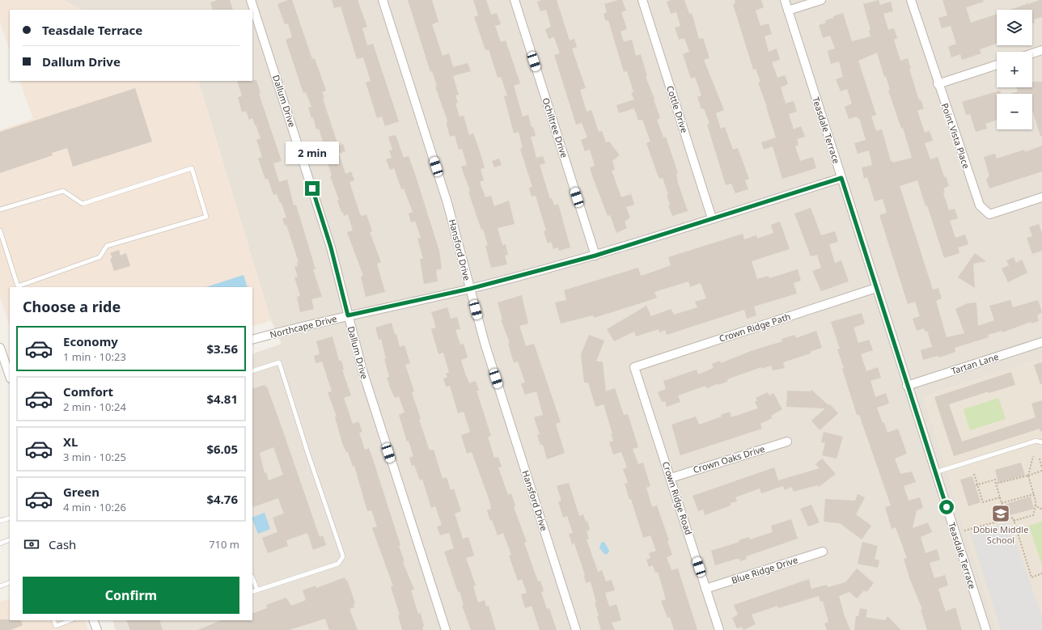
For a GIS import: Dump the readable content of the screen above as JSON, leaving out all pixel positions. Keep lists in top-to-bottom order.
{
  "streets": {
    "street": [
      "Dallum Drive",
      "Cottle Drive",
      "Ochiltree Drive",
      "Teasdale Terrace",
      "Point Vista Place",
      "Hansford Drive",
      "Northcape Drive",
      "Crown Ridge Path",
      "Tartan Lane",
      "Crown Oaks Drive",
      "Crown Ridge Road",
      "Blue Ridge Drive"
    ]
  },
  "crossings": [
    ["Dallum Drive", "Northcape Drive"],
    ["Cottle Drive", "Northcape Drive"],
    ["Ochiltree Drive", "Northcape Drive"],
    ["Teasdale Terrace", "Northcape Drive"],
    ["Teasdale Terrace", "Crown Ridge Path"],
    ["Teasdale Terrace", "Tartan Lane"],
    ["Hansford Drive", "Northcape Drive"],
    ["Crown Ridge Path", "Crown Ridge Road"],
    ["Crown Oaks Drive", "Crown Ridge Road"],
    ["Crown Ridge Road", "Blue Ridge Drive"]
  ],
  "places": {
    "school or university": ["Dobie Middle School"]
  },
  "page": {
    "map_buttons": ["+", "−"],
    "banner": ["Teasdale Terrace", "Dallum Drive"],
    "bubble": "2 min",
    "heading": "Choose a ride",
    "list": [
      {
        "name": "Economy",
        "note": "1 min · 10:23",
        "value": "$3.56"
      },
      {
        "name": "Comfort",
        "note": "2 min · 10:24",
        "value": "$4.81"
      },
      {
        "name": "XL",
        "note": "3 min · 10:25",
        "value": "$6.05"
      },
      {
        "name": "Green",
        "note": "4 min · 10:26",
        "value": "$4.76"
      }
    ],
    "pay": ["Cash", "710 m"],
    "buttons": "Confirm"
  }
}
